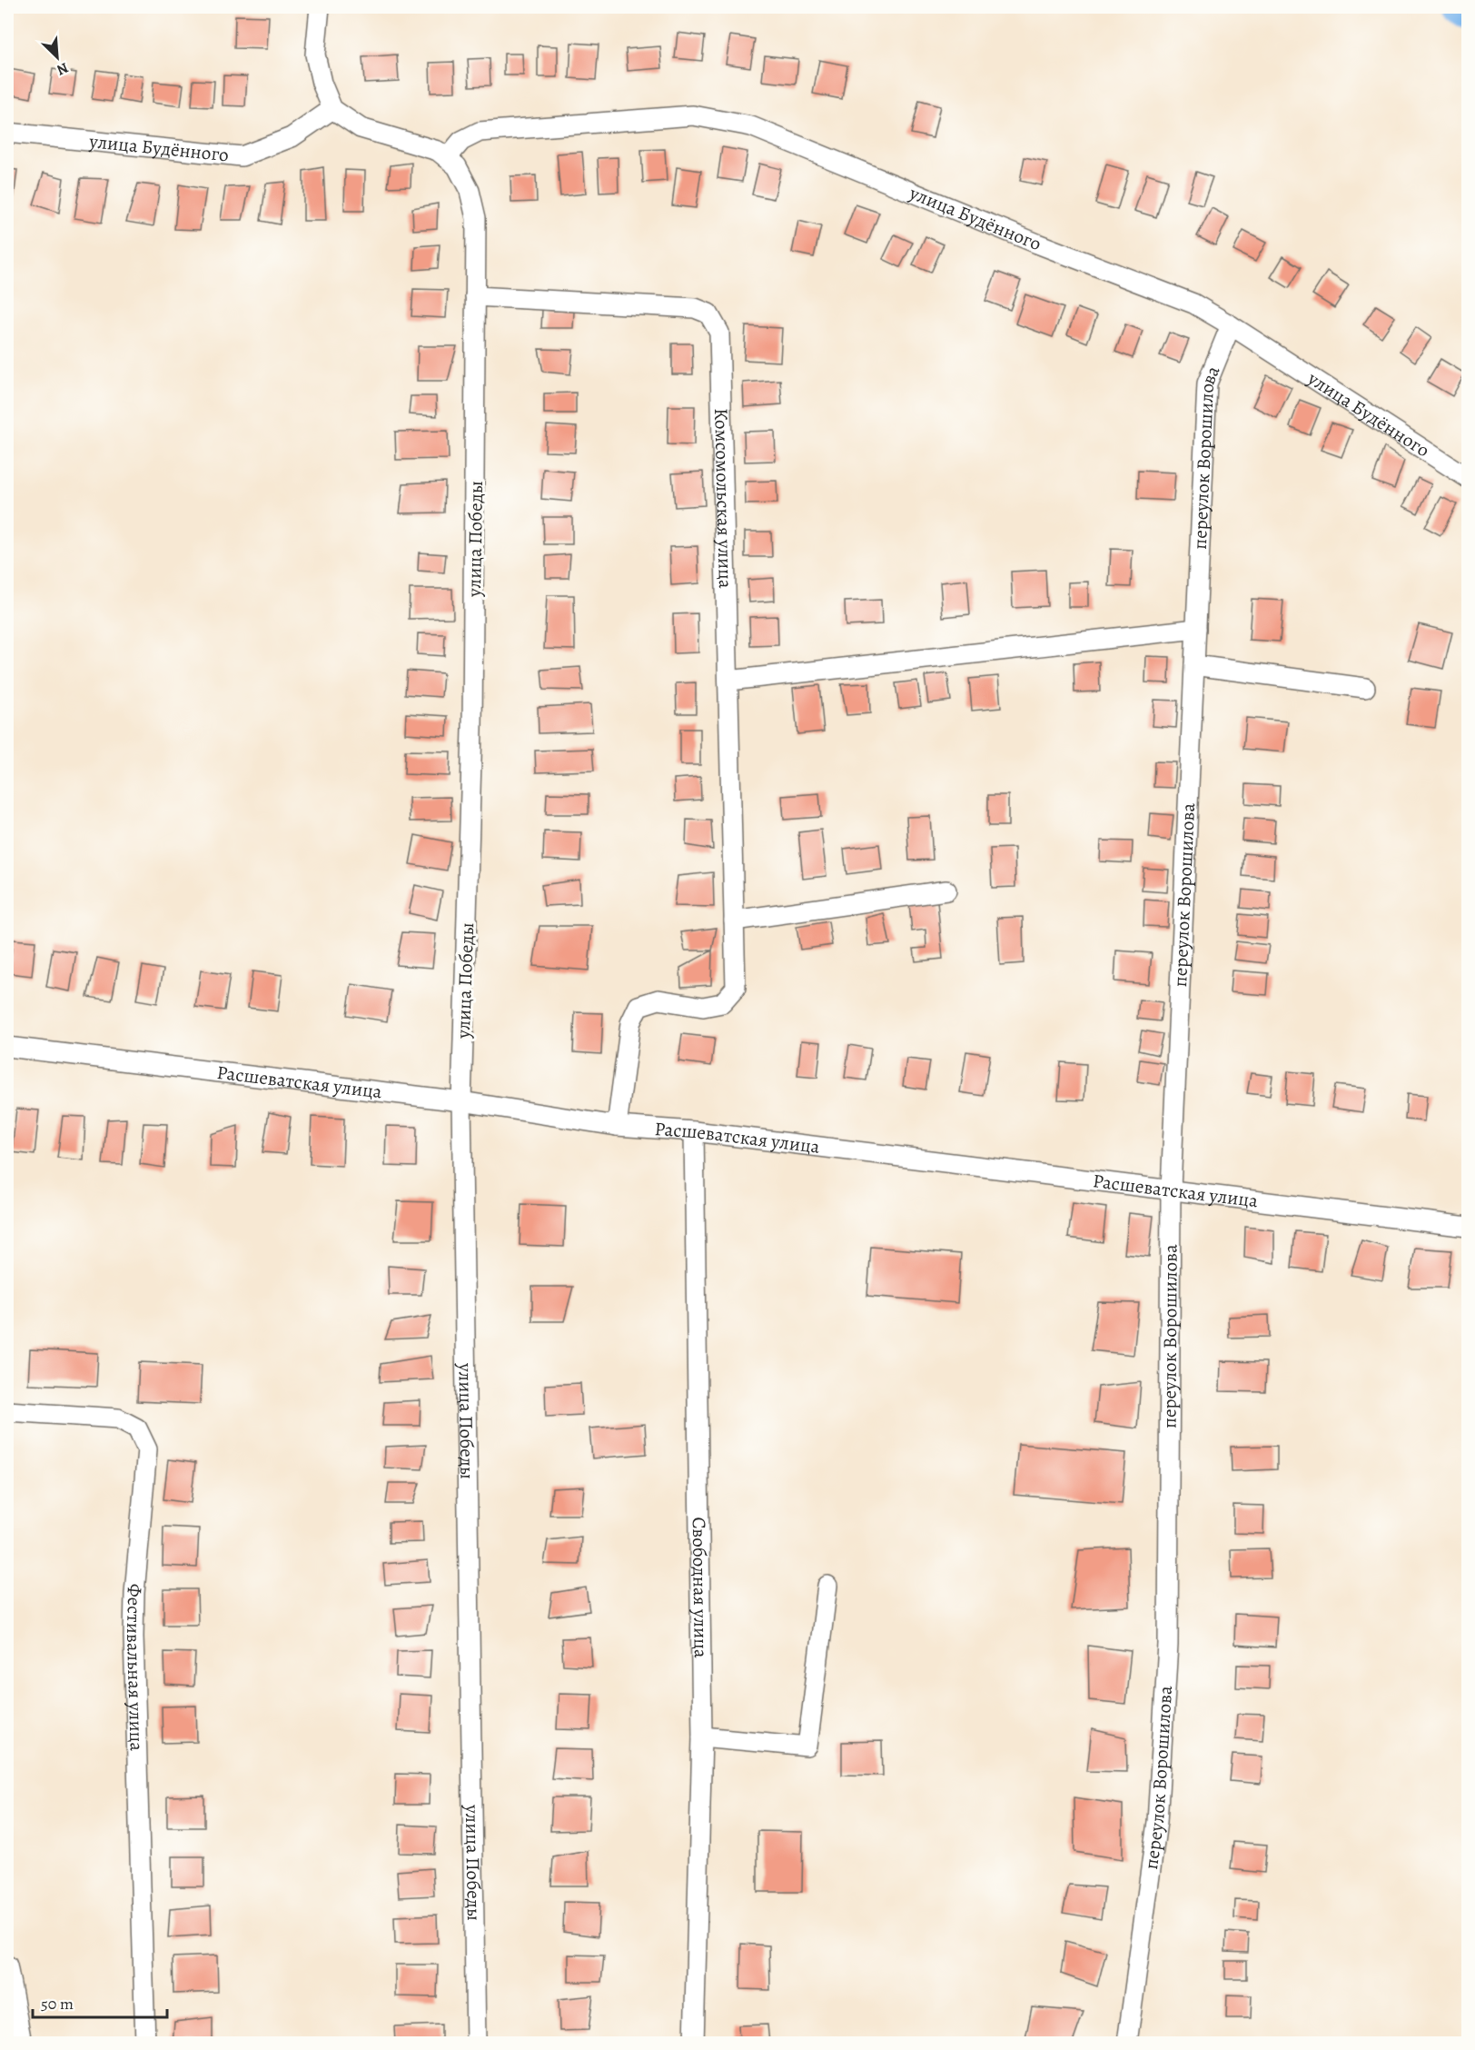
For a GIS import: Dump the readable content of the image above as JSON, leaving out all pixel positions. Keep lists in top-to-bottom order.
{
  "streets": {
    "street": [
      "улица Будённого",
      "переулок Ворошилова",
      "Комсомольская улица",
      "улица Победы",
      "Расшеватская улица",
      "Свободная улица",
      "Фестивальная улица"
    ]
  },
  "crossings": [
    ["улица Будённого", "переулок Ворошилова"],
    ["улица Будённого", "улица Победы"],
    ["переулок Ворошилова", "Расшеватская улица"],
    ["Комсомольская улица", "улица Победы"],
    ["Комсомольская улица", "Расшеватская улица"],
    ["улица Победы", "Расшеватская улица"],
    ["Расшеватская улица", "Свободная улица"]
  ],
  "scale_bar": "50 m",
  "north": "bottom right"
}
